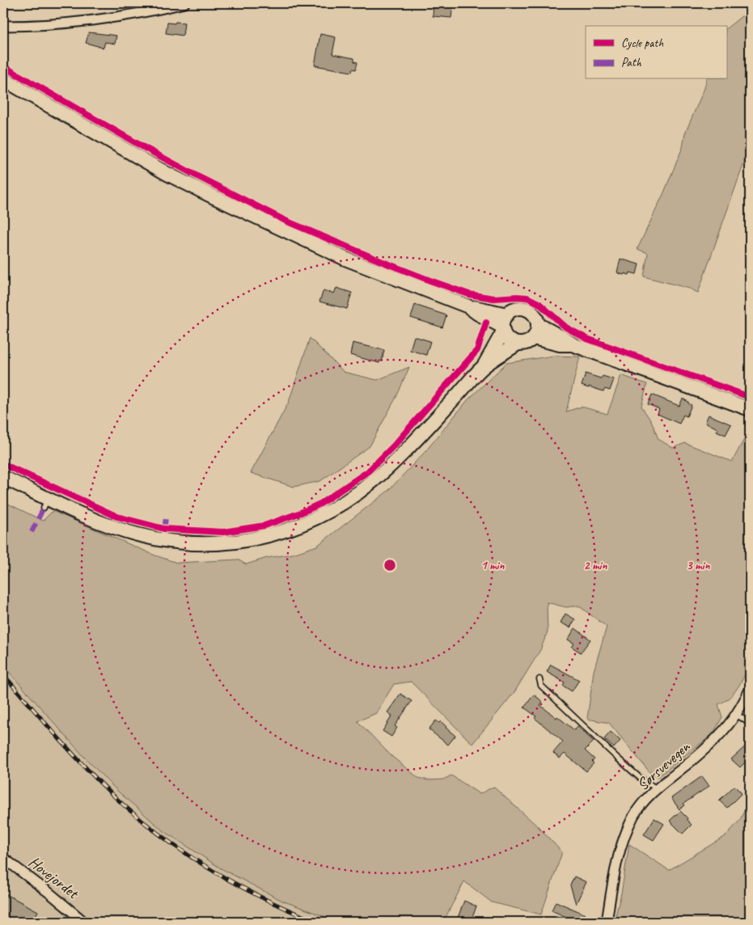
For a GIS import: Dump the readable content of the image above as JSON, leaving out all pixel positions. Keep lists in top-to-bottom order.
{
  "streets": {
    "street": ["Sørsvevegen", "Hovejordet"]
  },
  "legend": ["Cycle path", "Path"],
  "rings": ["1 min", "2 min", "3 min"]
}
